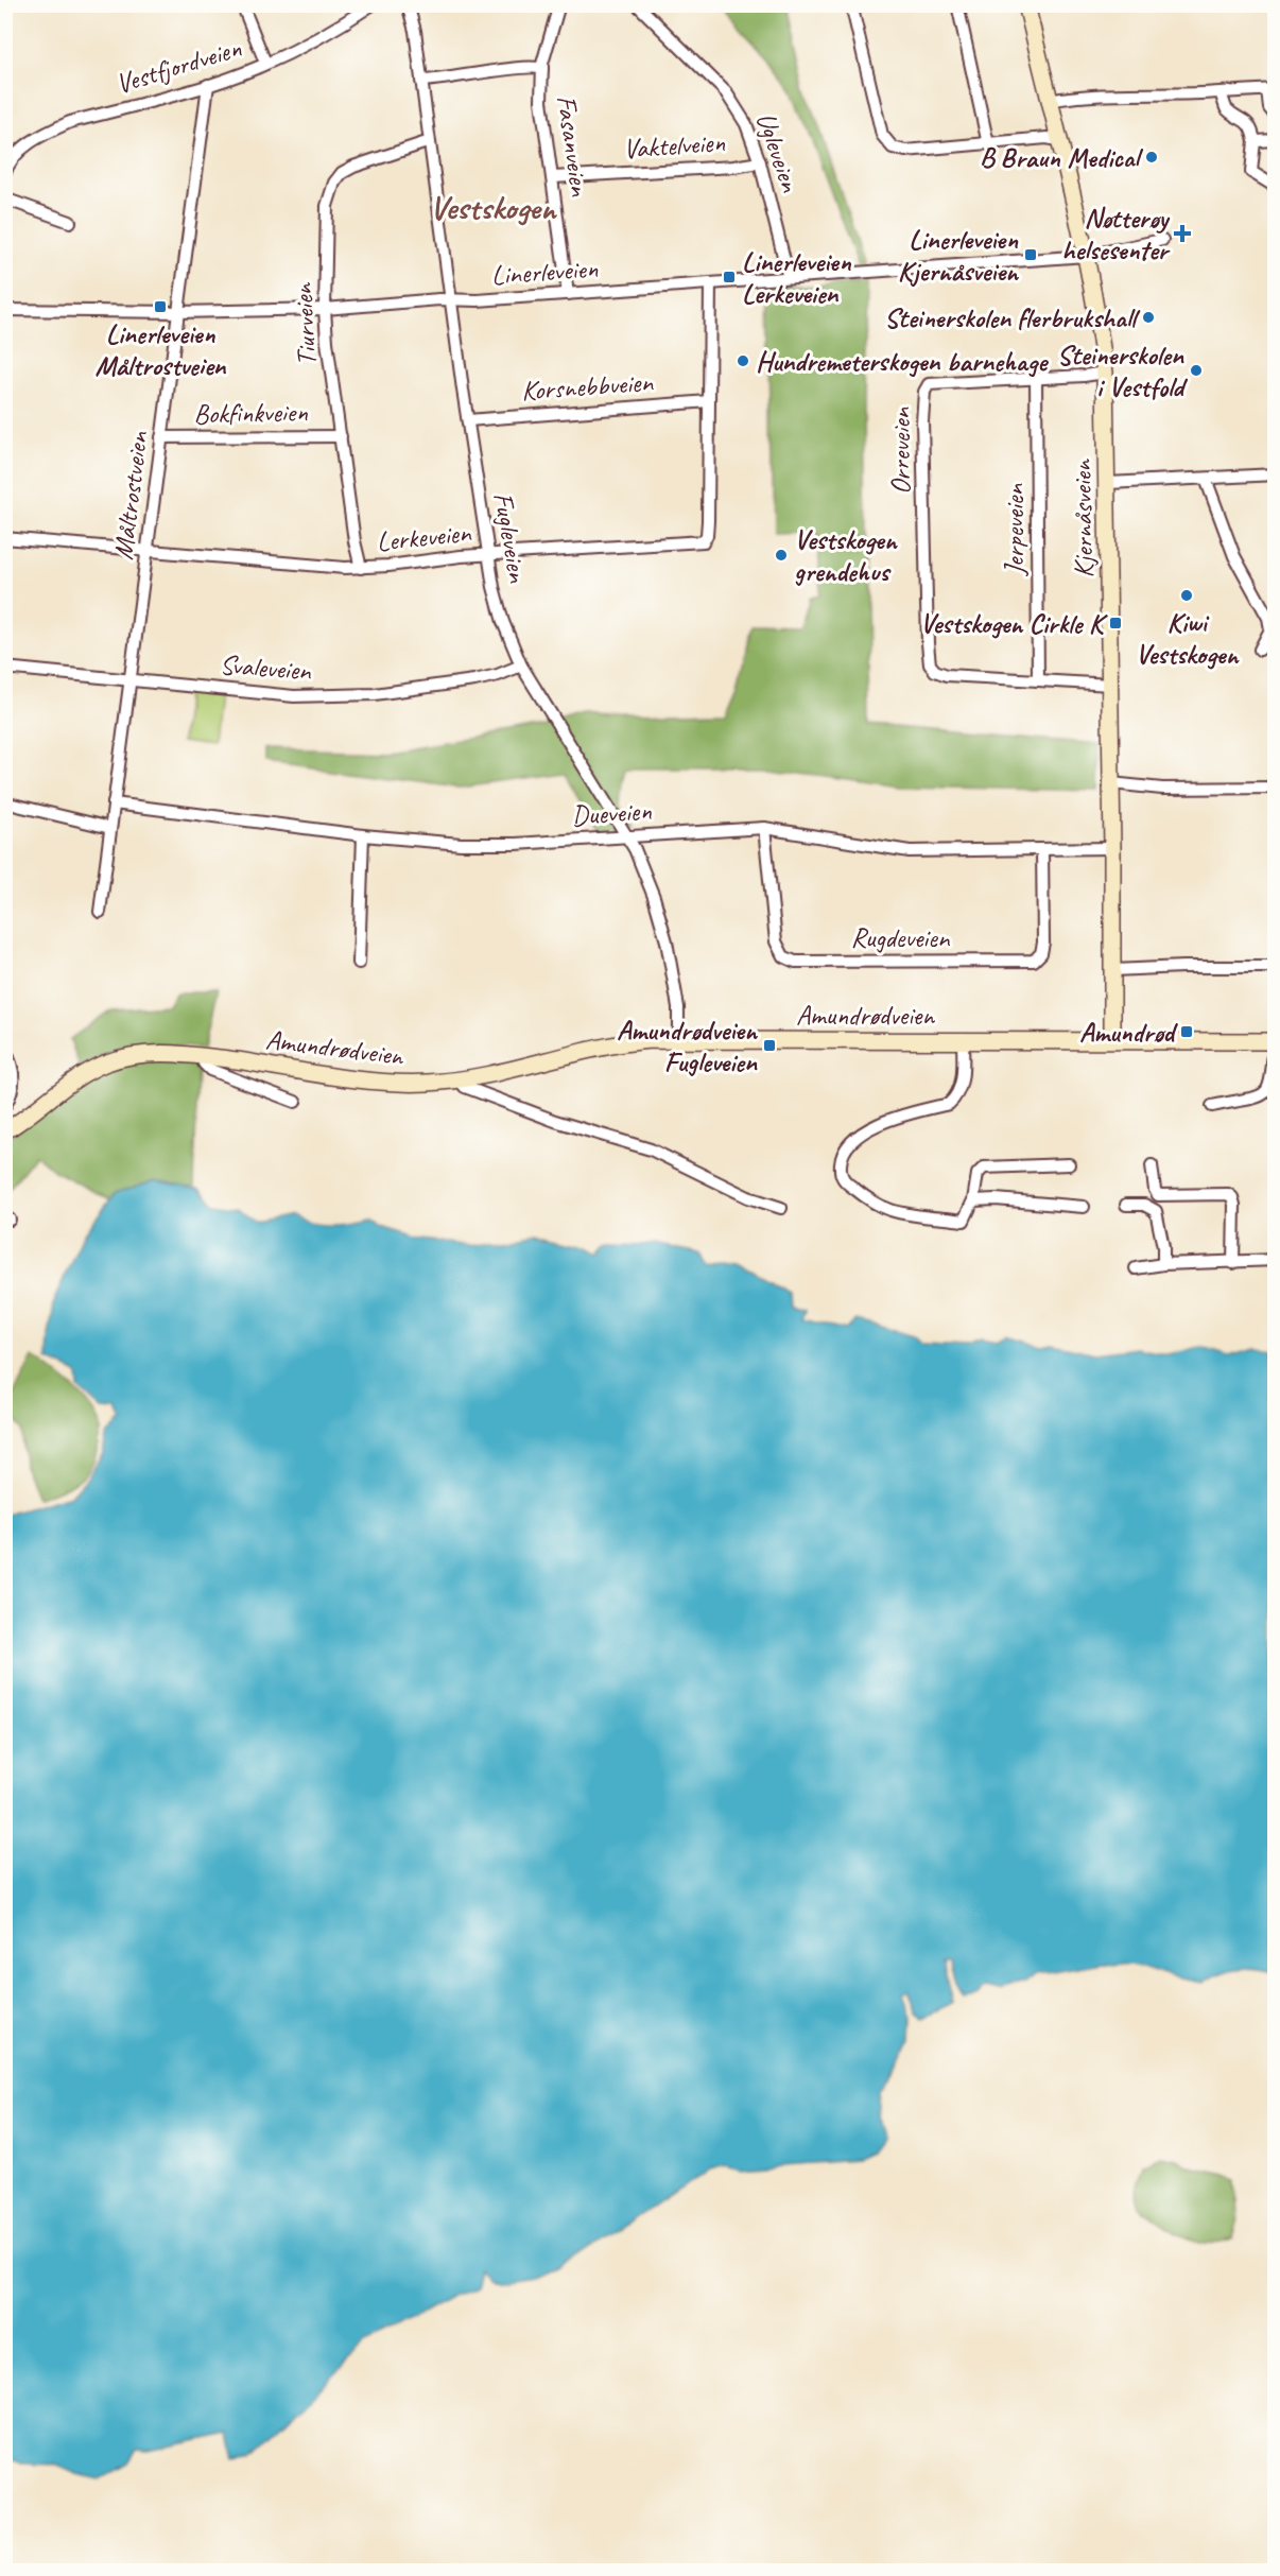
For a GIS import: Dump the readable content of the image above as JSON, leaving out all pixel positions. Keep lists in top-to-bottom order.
{
  "streets": {
    "main road": ["Kjernåsveien", "Amundrødveien"],
    "street": [
      "Vestfjordveien",
      "Fasanveien",
      "Vaktelveien",
      "Ugleveien",
      "Linerleveien",
      "Tiurveien",
      "Korsnebbveien",
      "Bokfinkveien",
      "Orreveien",
      "Måltrostveien",
      "Jerpeveien",
      "Lerkeveien",
      "Fugleveien",
      "Svaleveien",
      "Dueveien",
      "Rugdeveien"
    ]
  },
  "crossings": [
    ["Vestfjordveien", "Måltrostveien"],
    ["Fasanveien", "Vaktelveien"],
    ["Fasanveien", "Linerleveien"],
    ["Vaktelveien", "Ugleveien"],
    ["Ugleveien", "Linerleveien"],
    ["Linerleveien", "Tiurveien"],
    ["Linerleveien", "Måltrostveien"],
    ["Linerleveien", "Kjernåsveien"],
    ["Linerleveien", "Lerkeveien"],
    ["Linerleveien", "Fugleveien"],
    ["Tiurveien", "Bokfinkveien"],
    ["Tiurveien", "Lerkeveien"],
    ["Tiurveien", "Fugleveien"],
    ["Korsnebbveien", "Lerkeveien"],
    ["Korsnebbveien", "Fugleveien"],
    ["Bokfinkveien", "Måltrostveien"],
    ["Orreveien", "Kjernåsveien"],
    ["Orreveien", "Jerpeveien"],
    ["Måltrostveien", "Lerkeveien"],
    ["Måltrostveien", "Svaleveien"],
    ["Måltrostveien", "Dueveien"],
    ["Kjernåsveien", "Dueveien"],
    ["Kjernåsveien", "Amundrødveien"],
    ["Lerkeveien", "Fugleveien"],
    ["Fugleveien", "Svaleveien"],
    ["Fugleveien", "Dueveien"],
    ["Fugleveien", "Amundrødveien"],
    ["Dueveien", "Rugdeveien"]
  ],
  "districts": ["Vestskogen"],
  "places": {
    "other": [
      "B Braun Medical",
      "Steinerskolen flerbrukshall",
      "Hundremeterskogen barnehage",
      "Steinerskolen i Vestfold",
      "Vestskogen grendehus",
      "Kiwi Vestskogen"
    ],
    "health": ["Nøtterøy helsesenter"],
    "transit": [
      "Linerleveien Kjernåsveien",
      "Linerleveien Lerkeveien",
      "Linerleveien Måltrostveien",
      "Vestskogen Cirkle K",
      "Amundrød",
      "Amundrødveien Fugleveien"
    ]
  }
}
